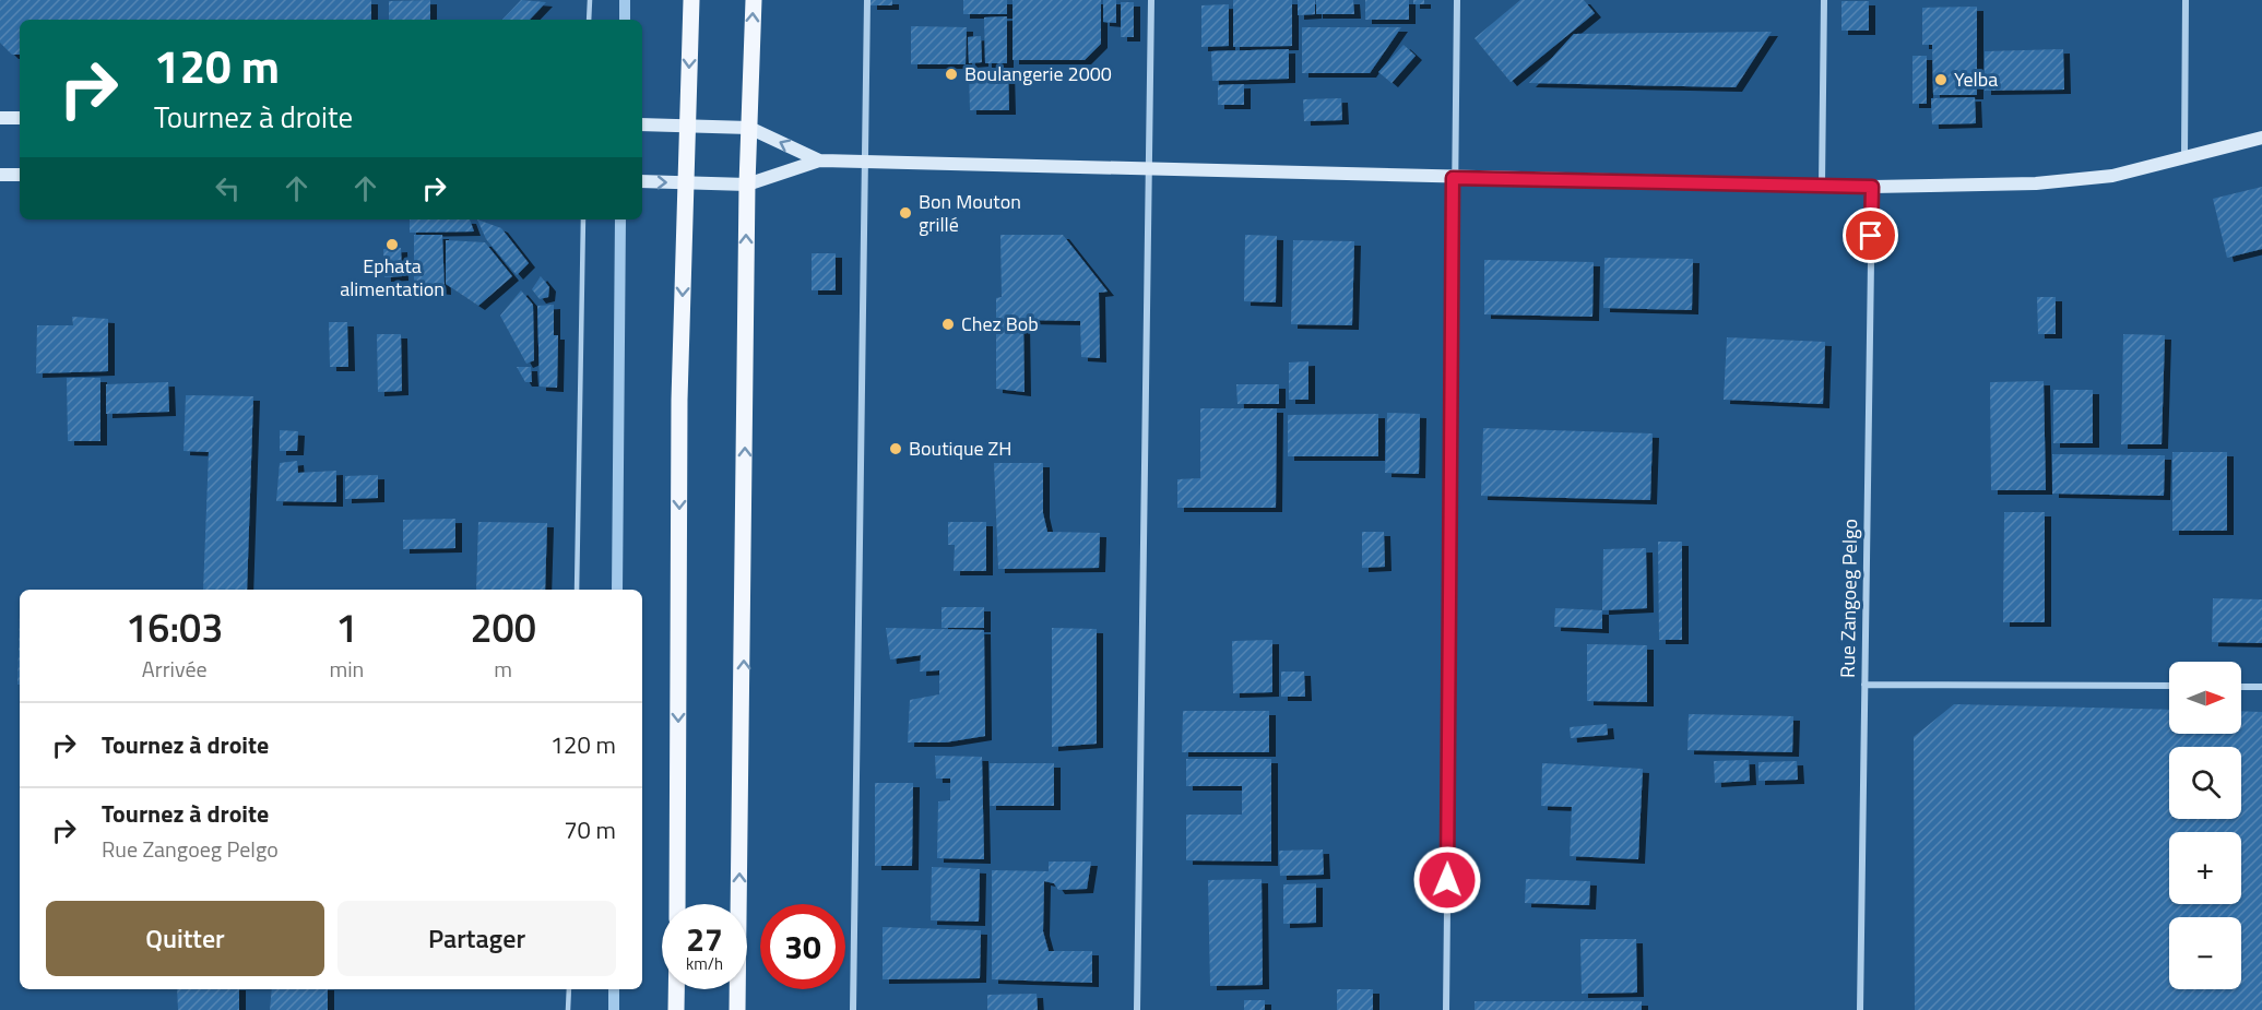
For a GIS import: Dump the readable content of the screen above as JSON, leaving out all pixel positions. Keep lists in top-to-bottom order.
{
  "streets": {
    "street": ["Rue Zangoeg Pelgo"]
  },
  "places": [
    "Boulangerie 2000",
    "Yelba",
    "Bon Mouton grillé",
    "Ephata alimentation",
    "Chez Bob",
    "Boutique ZH"
  ],
  "north": "right",
  "page": {
    "turn": ["120 m", "Tournez à droite"],
    "eta": [
      "16:03",
      "Arrivée",
      "1",
      "min",
      "200",
      "m"
    ],
    "map_buttons": ["+", "−"],
    "list": [
      {
        "name": "Tournez à droite",
        "value": "120 m"
      },
      {
        "name": "Tournez à droite",
        "note": "Rue Zangoeg Pelgo",
        "value": "70 m"
      }
    ],
    "buttons": ["Quitter", "Partager"],
    "speed": "27 km/h",
    "limit": "30"
  }
}
